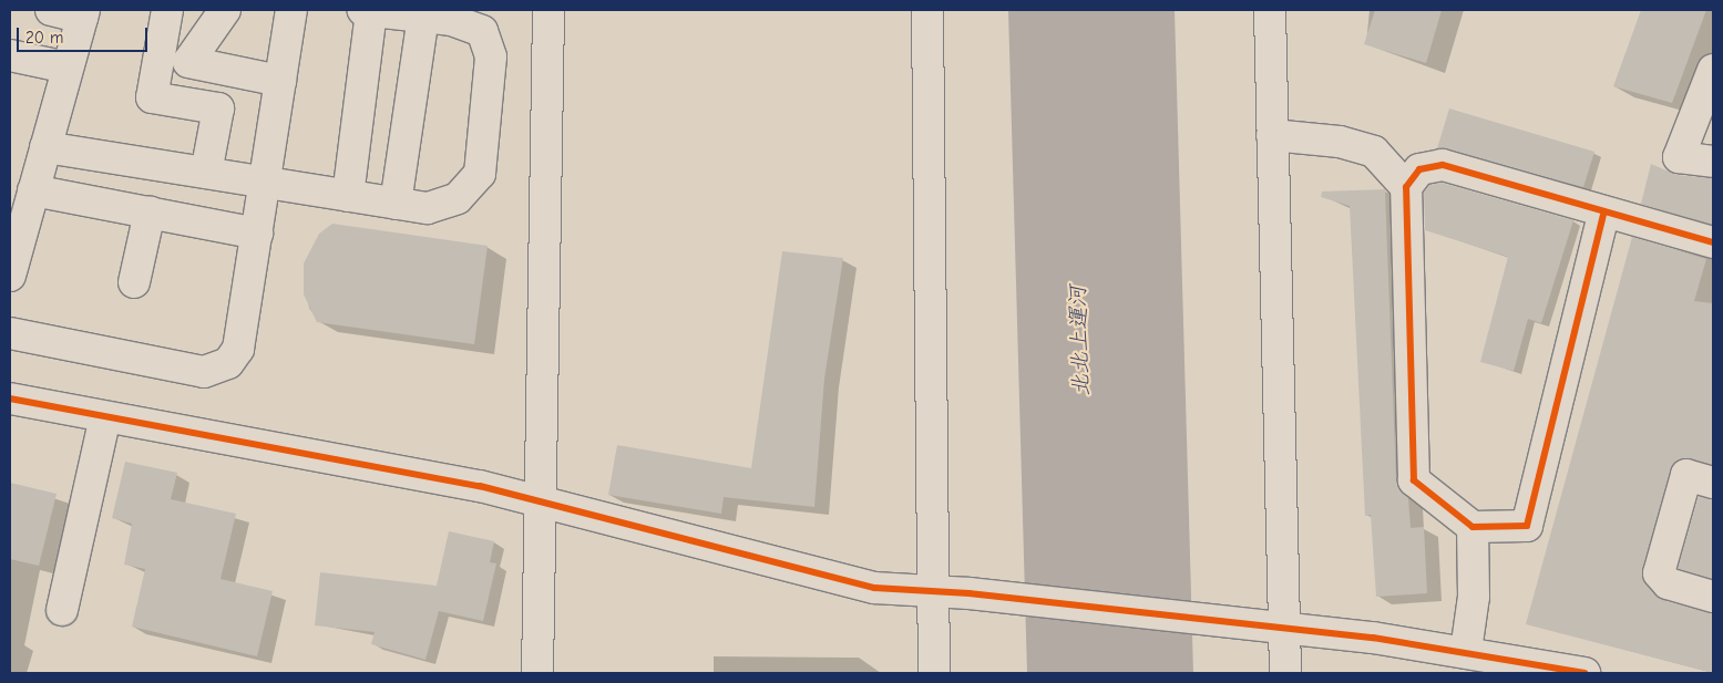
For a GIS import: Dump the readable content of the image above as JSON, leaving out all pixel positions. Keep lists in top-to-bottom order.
{
  "water": ["北北上運河"],
  "scale_bar": "20 m"
}
